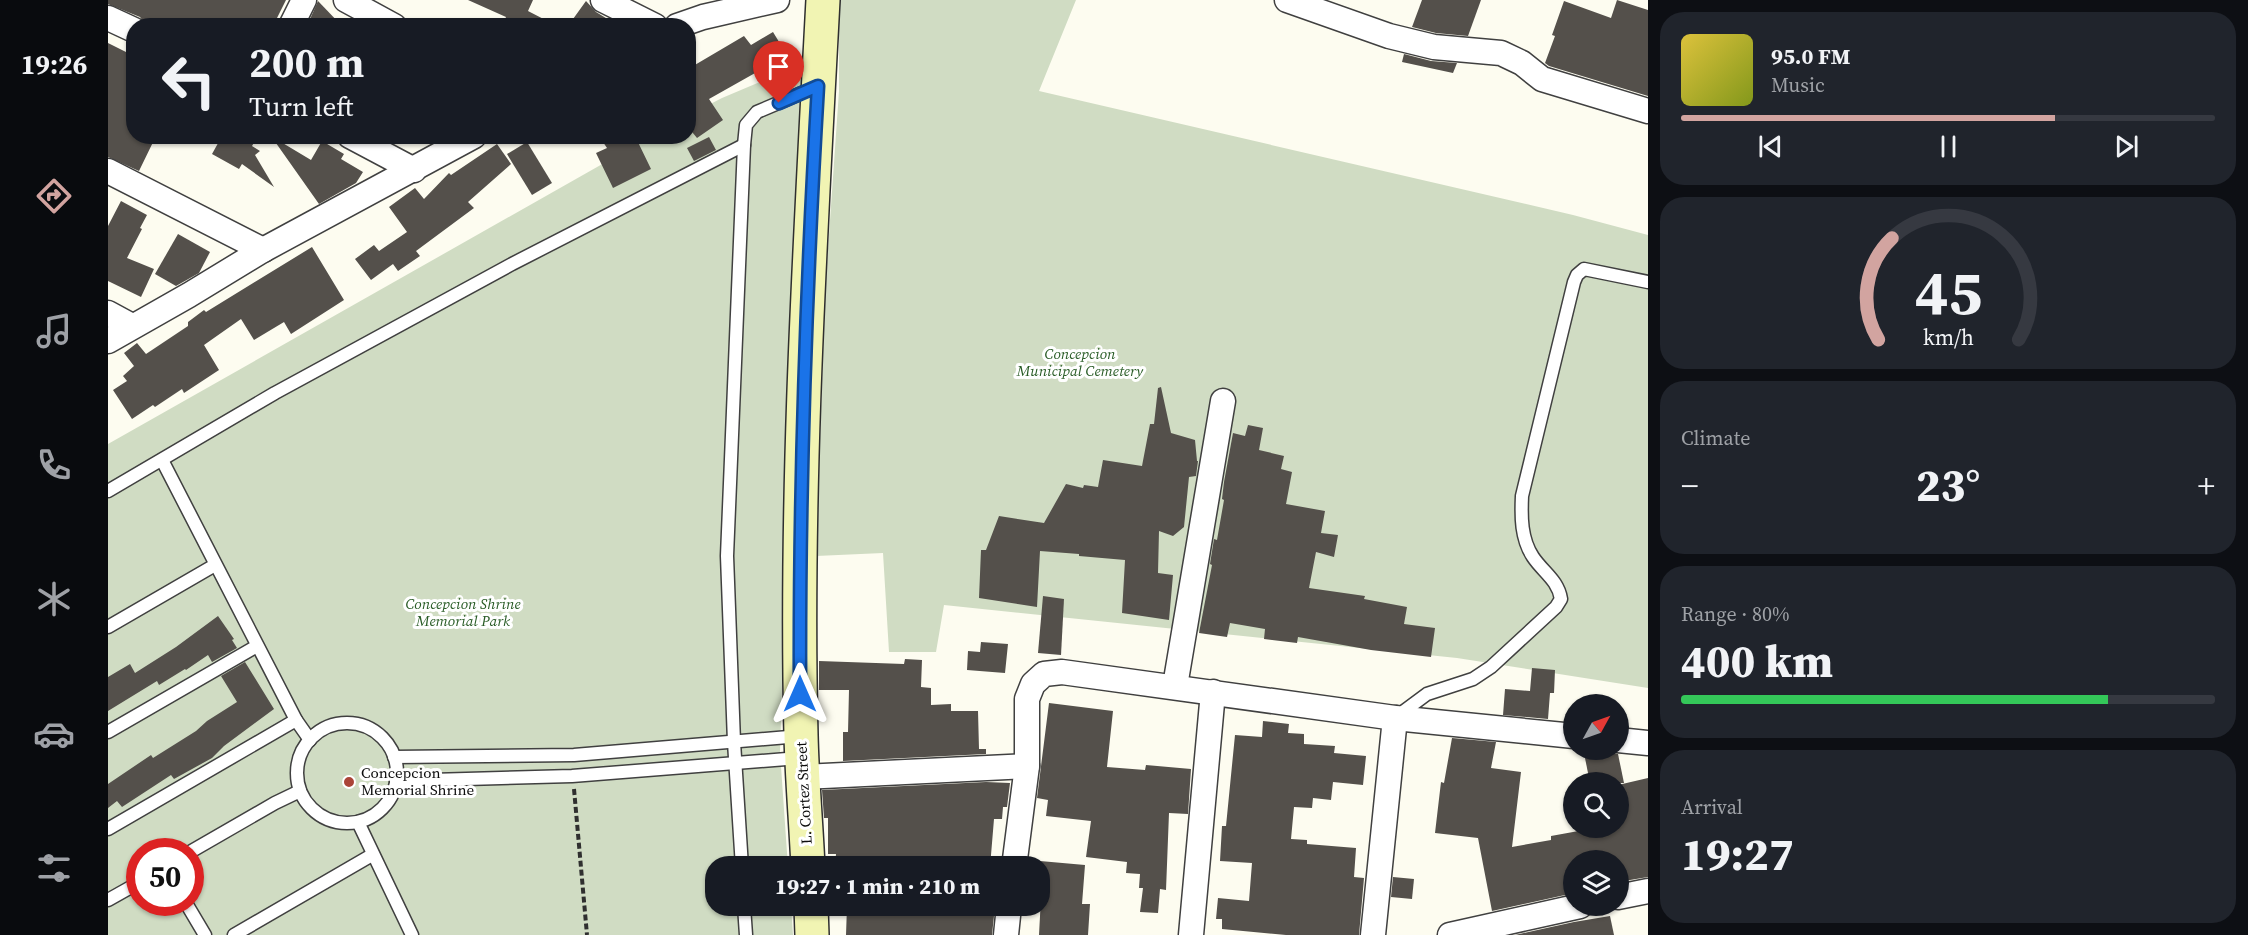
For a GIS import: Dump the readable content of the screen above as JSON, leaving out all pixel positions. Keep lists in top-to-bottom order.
{
  "streets": {
    "main road": ["L. Cortez Street"]
  },
  "parks": ["Concepcion Municipal Cemetery", "Concepcion Shrine Memorial Park"],
  "places": ["Concepcion Memorial Shrine"],
  "north": "top right",
  "page": {
    "tabs": "19:26",
    "turn": ["200 m", "Turn left"],
    "song": ["95.0 FM", "Music"],
    "tile": [
      "Climate",
      ["Range · 80%", "400 km"],
      ["Arrival", "19:27"]
    ],
    "heat": ["−", "23°", "+"],
    "limit": "50",
    "trip": "19:27 · 1 min · 210 m",
    "gauge": ["45", "km/h"]
  }
}
